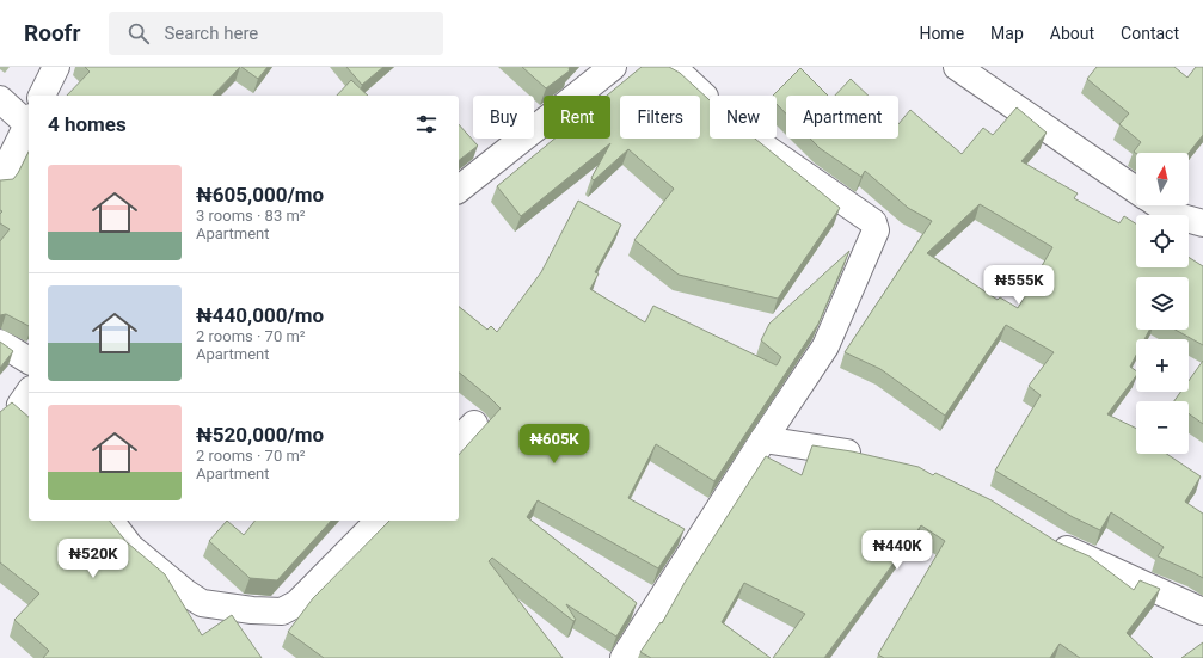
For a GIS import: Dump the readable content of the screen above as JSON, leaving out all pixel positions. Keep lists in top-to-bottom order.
{
  "north": "top",
  "page": {
    "header": "Roofr",
    "search": "Search here",
    "nav": [
      "Home",
      "Map",
      "About",
      "Contact"
    ],
    "chip": [
      "Buy",
      "Rent",
      "Filters",
      "New",
      "Apartment"
    ],
    "heading": "4 homes",
    "map_buttons": ["+", "−"],
    "list": [
      {
        "name": "₦605,000/mo",
        "note": "3 rooms · 83 m² · Apartment"
      },
      {
        "name": "₦440,000/mo",
        "note": "2 rooms · 70 m² · Apartment"
      },
      {
        "name": "₦520,000/mo",
        "note": "2 rooms · 70 m² · Apartment"
      }
    ],
    "price": [
      "₦555K",
      "₦605K",
      "₦440K",
      "₦520K"
    ]
  }
}
